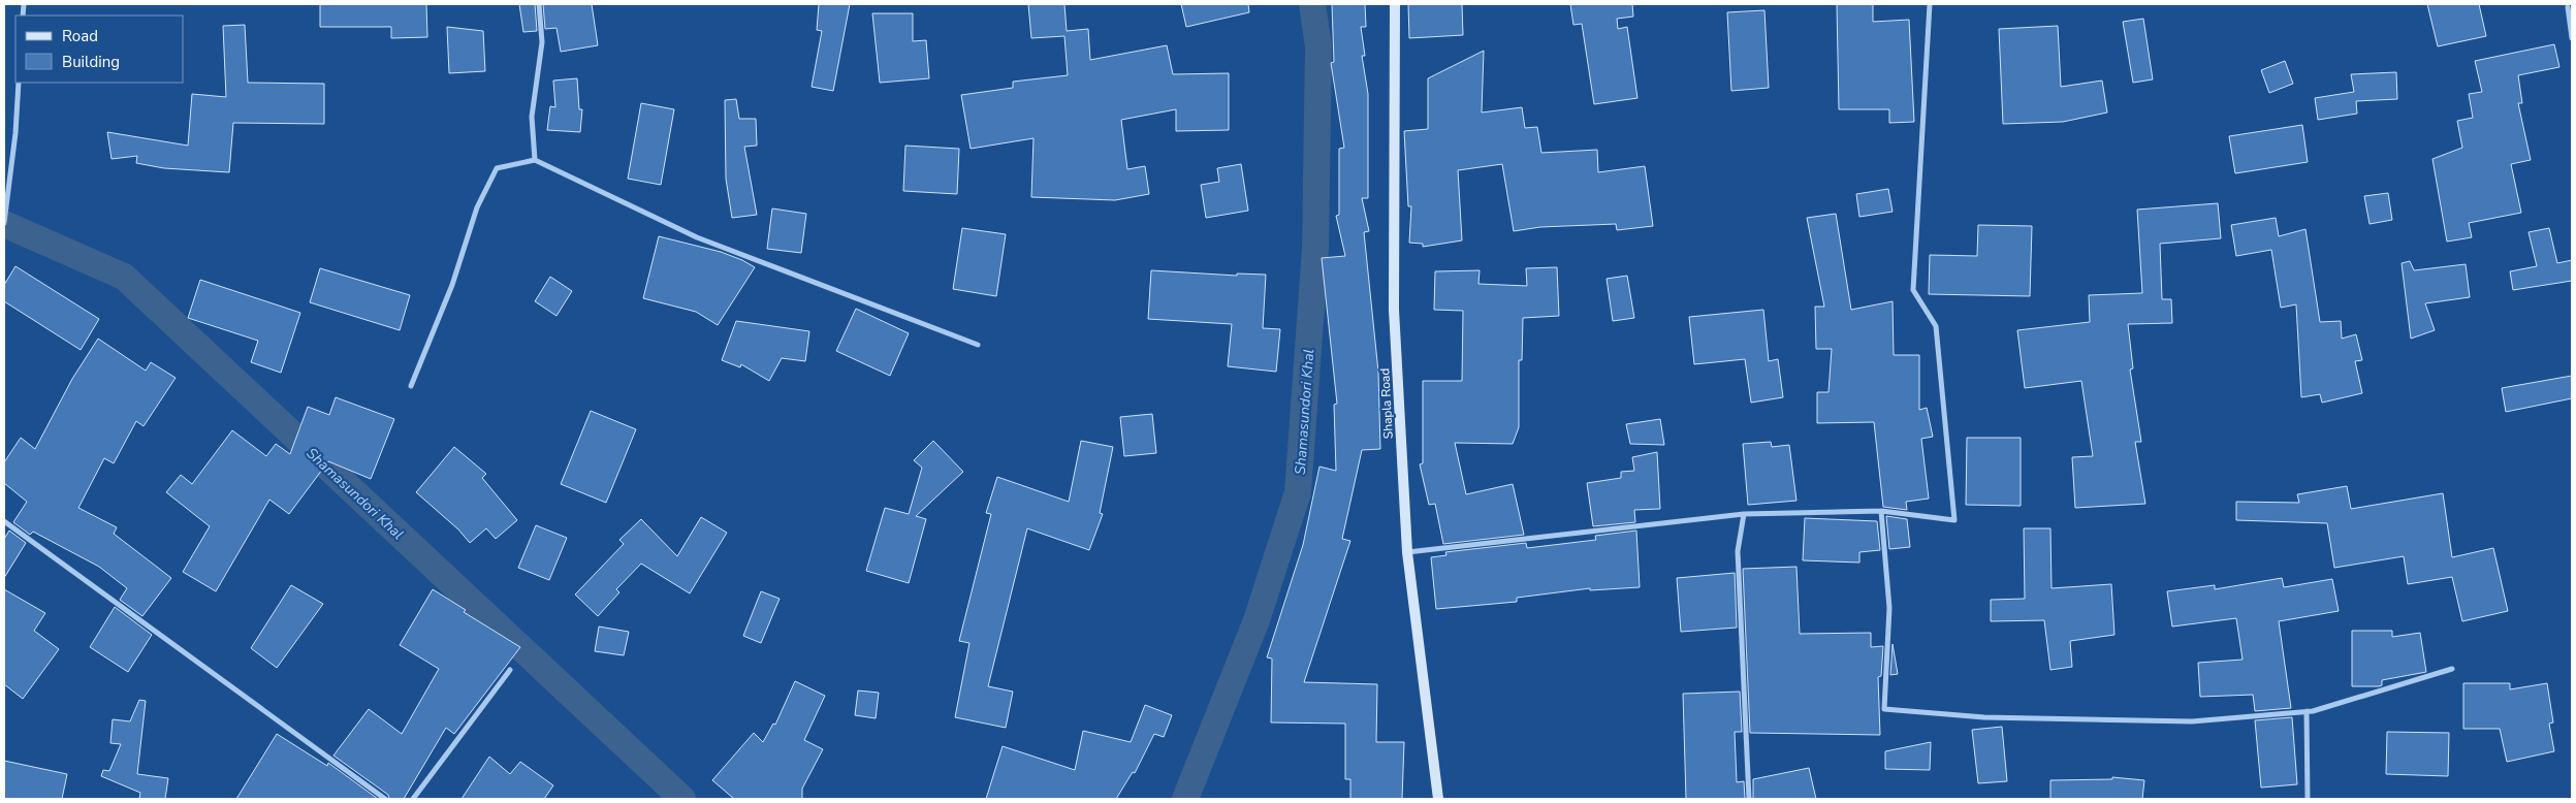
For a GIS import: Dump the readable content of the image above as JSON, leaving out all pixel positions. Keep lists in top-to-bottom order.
{
  "streets": {
    "street": ["Shapla Road"]
  },
  "water": ["Shamasundori Khal"],
  "legend": ["Road", "Building"]
}
